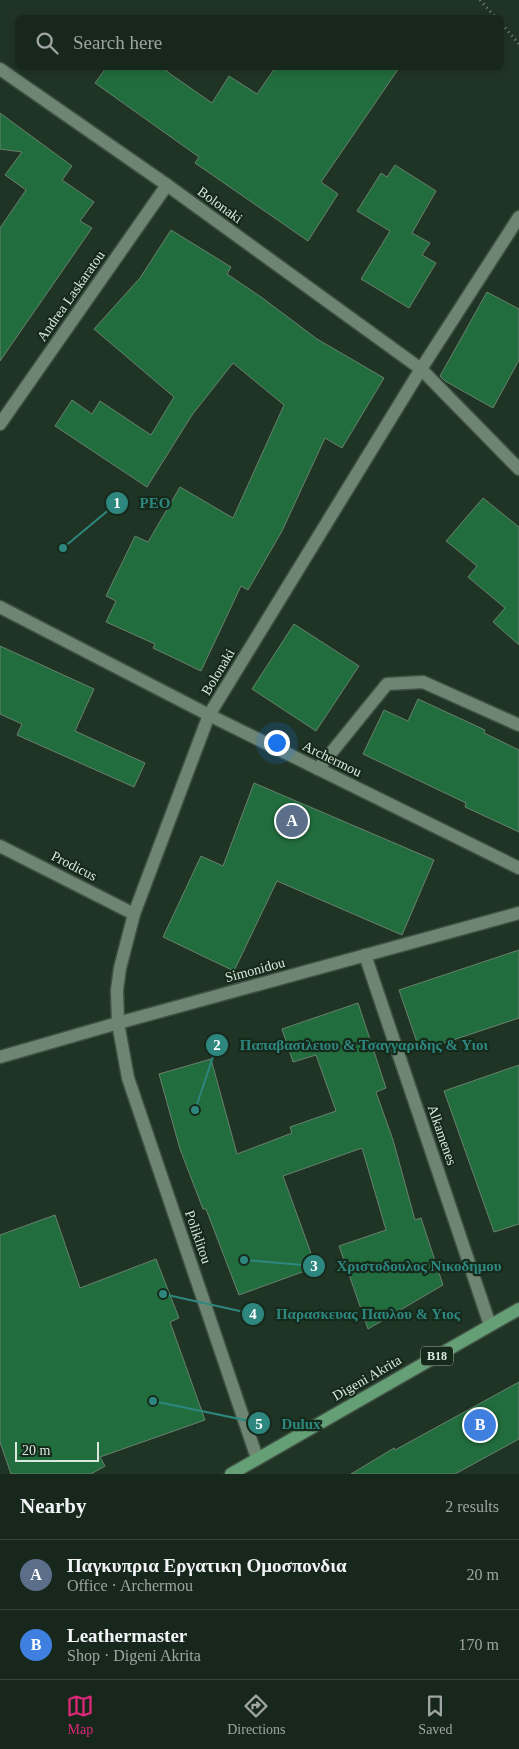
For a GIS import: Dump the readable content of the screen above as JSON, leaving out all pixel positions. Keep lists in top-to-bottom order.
{
  "streets": {
    "main road": ["B18", "Digeni Akrita"],
    "street": [
      "Bolonaki",
      "Andrea Laskaratou",
      "Archermou",
      "Prodicus",
      "Simonidou",
      "Alkamenes",
      "Poliklitou"
    ]
  },
  "crossings": [
    ["Bolonaki", "Andrea Laskaratou"],
    ["Bolonaki", "Archermou"],
    ["Bolonaki", "Prodicus"],
    ["Bolonaki", "Simonidou"],
    ["Bolonaki", "Poliklitou"],
    ["Simonidou", "Alkamenes"],
    ["Simonidou", "Poliklitou"],
    ["Alkamenes", "Digeni Akrita"],
    ["Poliklitou", "Digeni Akrita"]
  ],
  "places": [
    "PEO",
    "Παπαβασιλειου & Τσαγγαριδης & Υιοι",
    "Χριστοδουλος Νικοδημου",
    "Παρασκευας Παυλου & Υιος",
    "Dulux"
  ],
  "scale_bar": "20 m",
  "page": {
    "search": "Search here",
    "pins": ["A", "B"],
    "scale": "20 m",
    "heading": ["Nearby", "2 results"],
    "list": [
      {
        "mark": "A",
        "name": "Παγκυπρια Εργατικη Ομοσπονδια",
        "note": "Office · Archermou",
        "value": "20 m"
      },
      {
        "mark": "B",
        "name": "Leathermaster",
        "note": "Shop · Digeni Akrita",
        "value": "170 m"
      }
    ],
    "nav": ["Map", "Directions", "Saved"]
  }
}
